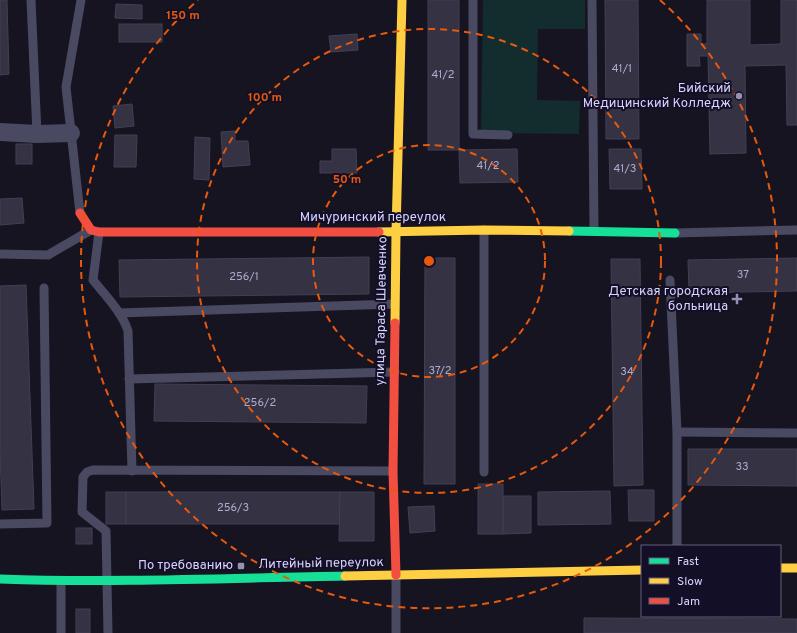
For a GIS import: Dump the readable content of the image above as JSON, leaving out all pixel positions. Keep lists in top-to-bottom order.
{
  "streets": {
    "street": ["Мичуринский переулок", "улица Тараса Шевченко", "Литейный переулок"]
  },
  "crossings": [
    ["Мичуринский переулок", "улица Тараса Шевченко"],
    ["улица Тараса Шевченко", "Литейный переулок"]
  ],
  "places": {
    "other": ["Бийский Медицинский Колледж"],
    "health": ["Детская городская больница"],
    "transit": ["По требованию"]
  },
  "house_numbers": [
    "41/1",
    "41/2",
    "41/2",
    "41/3",
    "37",
    "256/1",
    "37/2",
    "34",
    "256/2",
    "33",
    "256/3"
  ],
  "legend": ["Fast", "Slow", "Jam"],
  "rings": ["150 m", "100 m", "50 m"]
}
